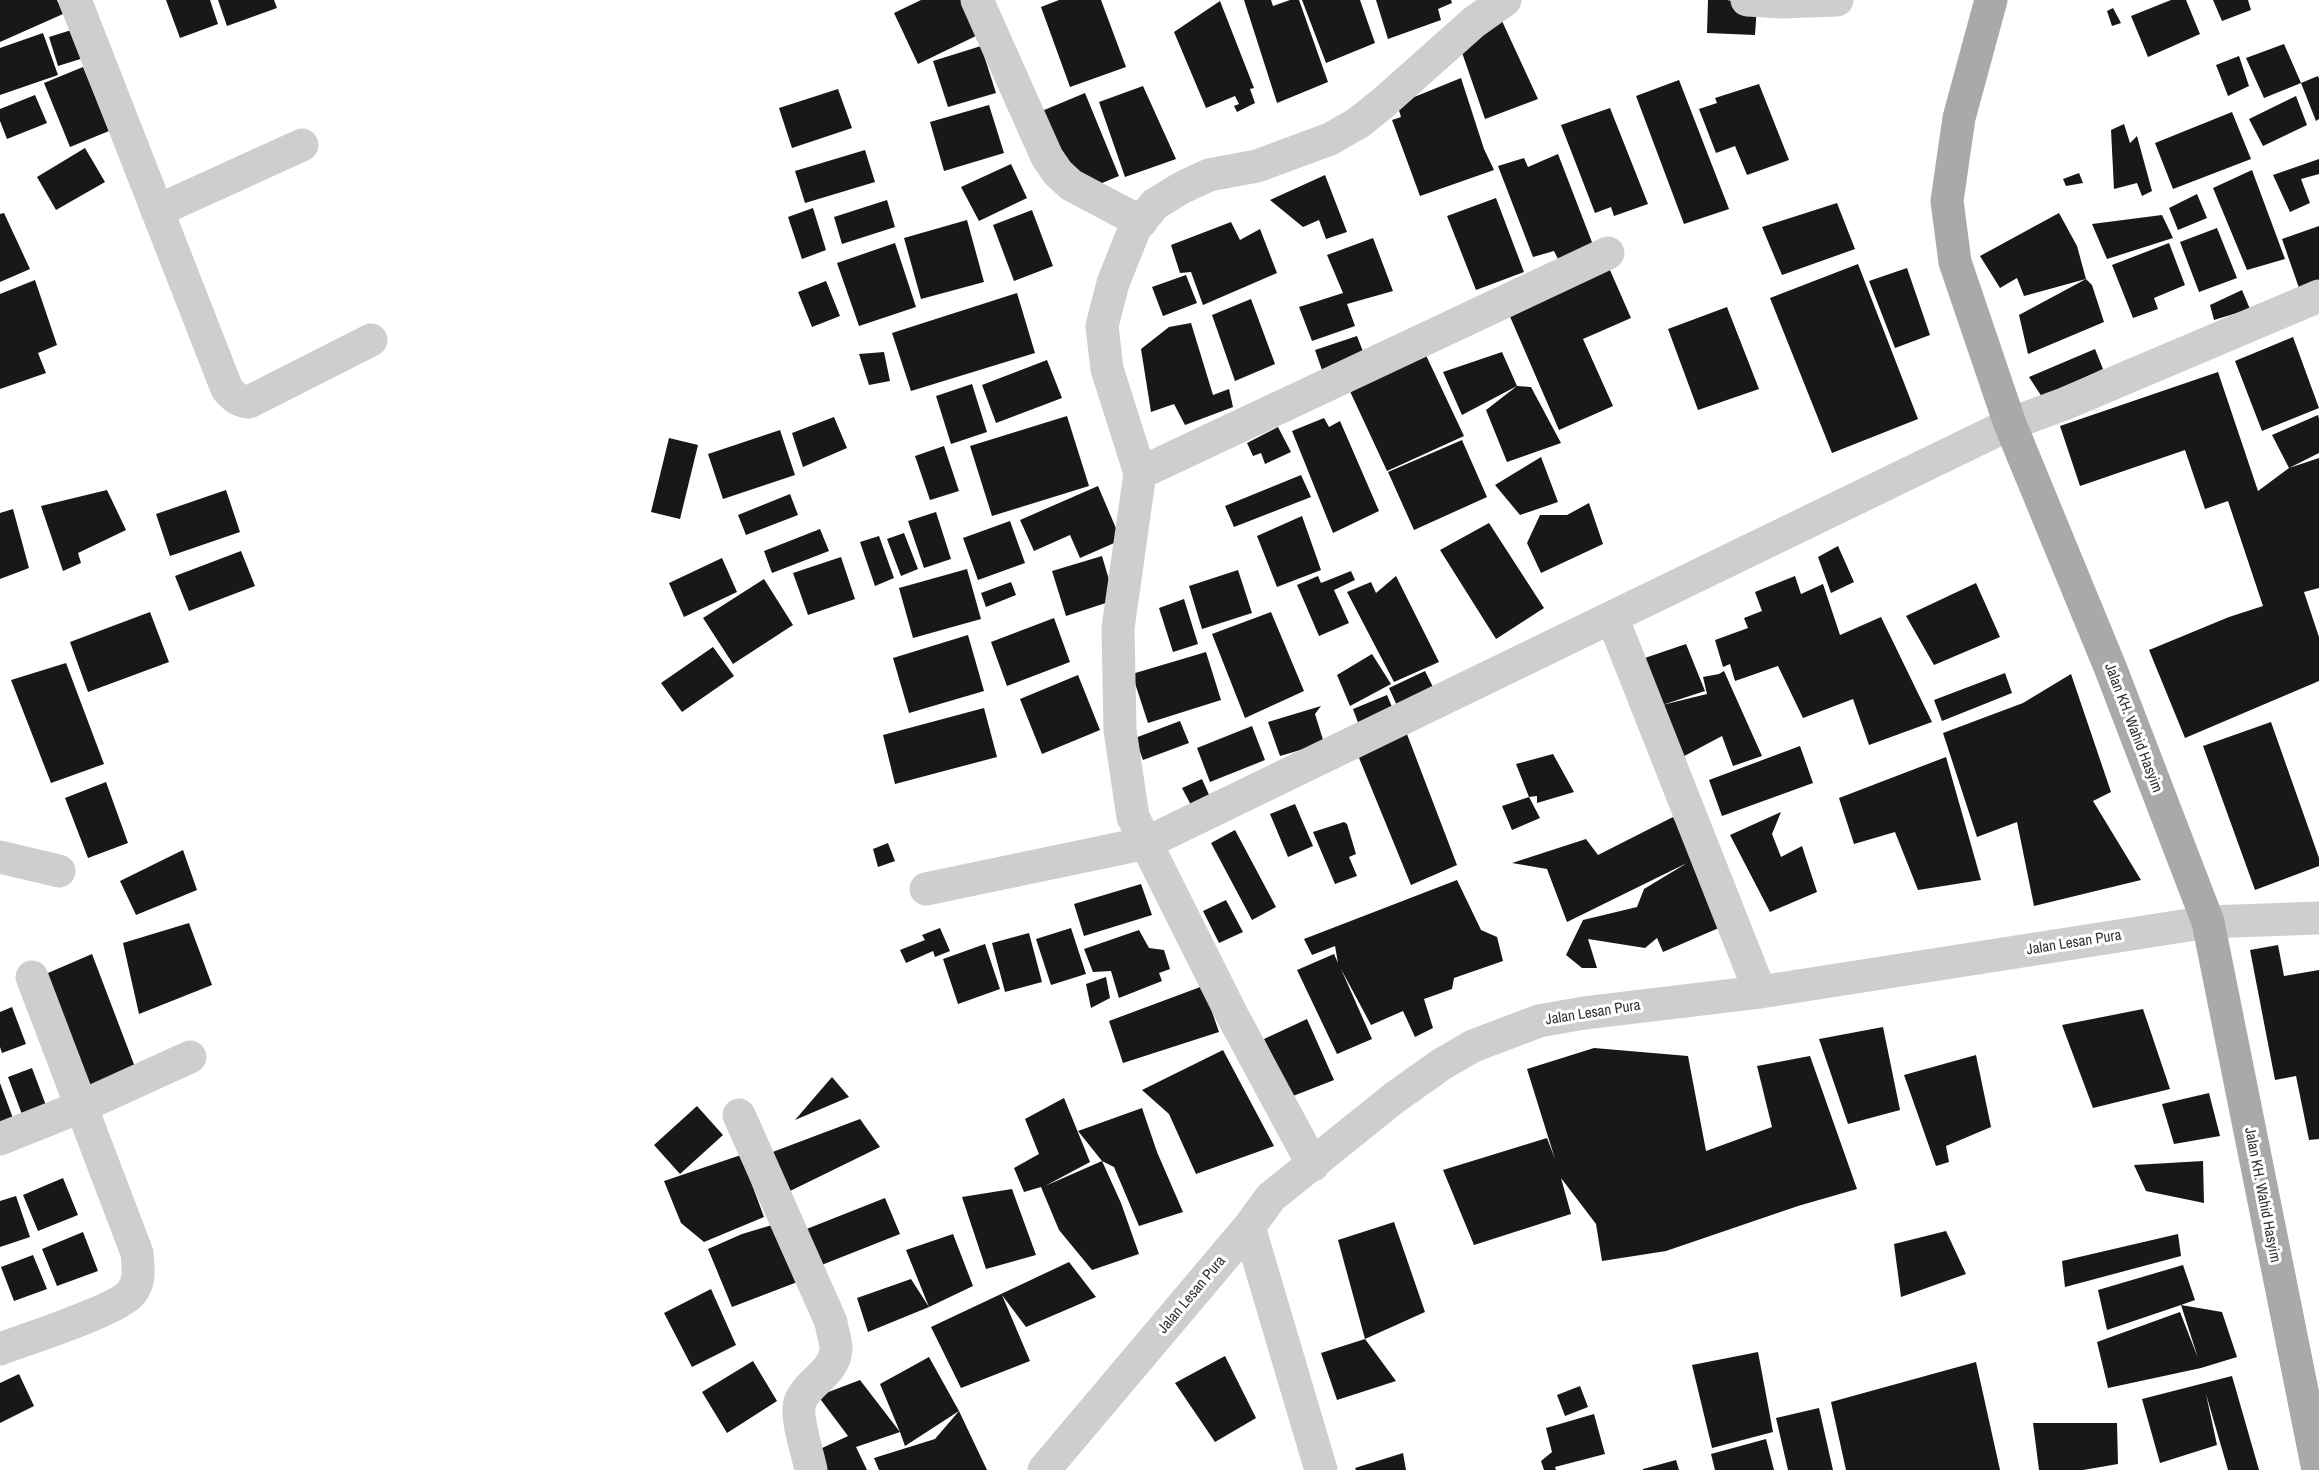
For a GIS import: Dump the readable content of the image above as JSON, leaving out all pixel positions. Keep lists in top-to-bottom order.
{
  "streets": {
    "main road": ["Jalan KH. Wahid Hasyim"],
    "street": ["Jalan Lesan Pura"]
  },
  "crossings": [
    ["Jalan KH. Wahid Hasyim", "Jalan Lesan Pura"]
  ]
}
